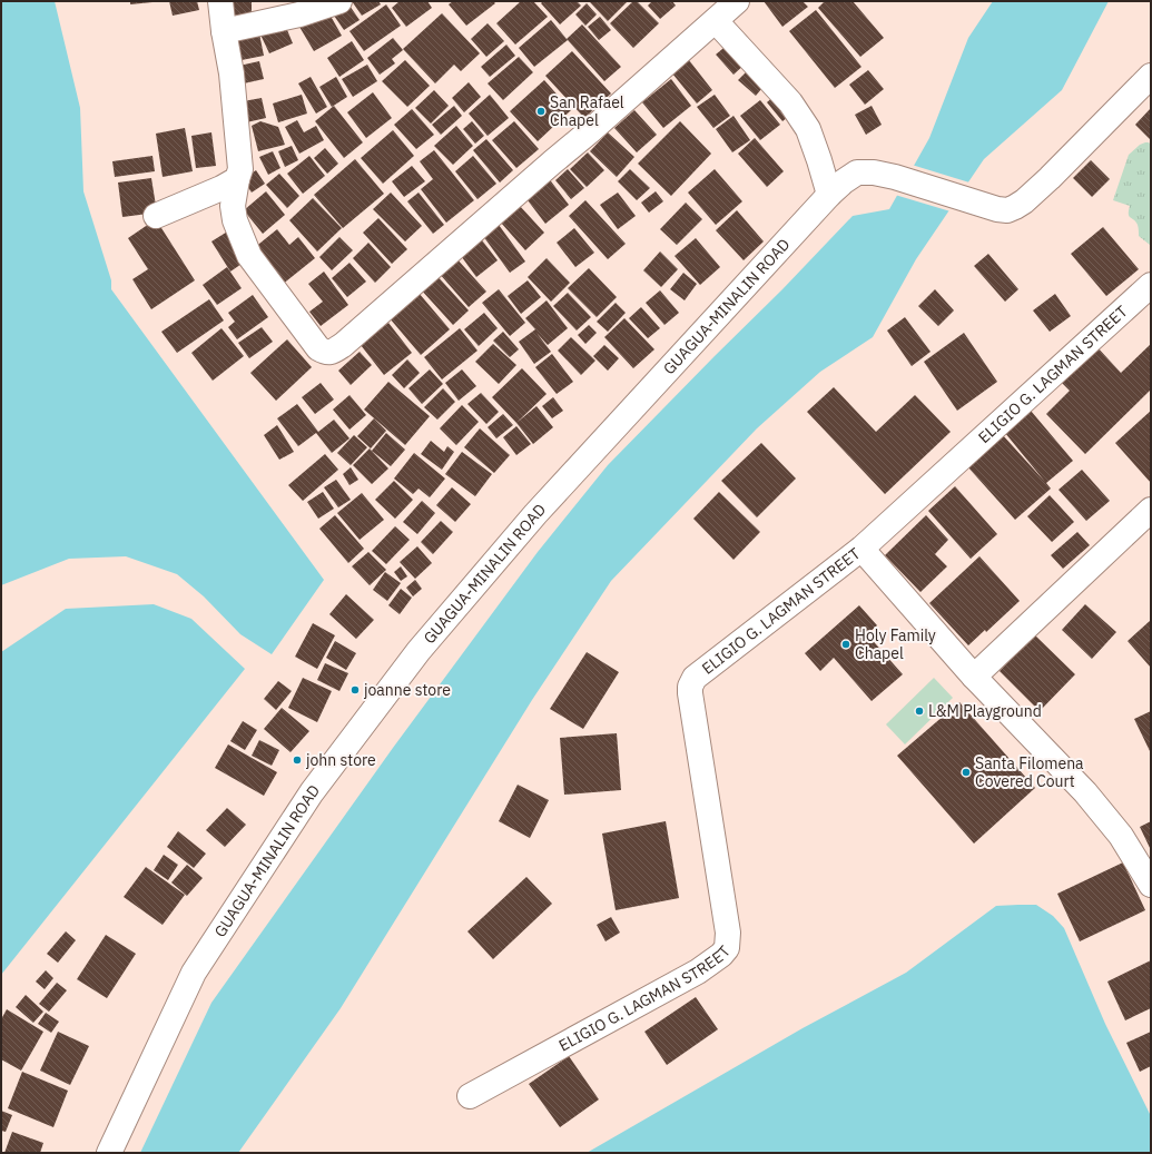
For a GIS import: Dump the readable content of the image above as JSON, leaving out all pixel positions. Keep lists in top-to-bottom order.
{
  "streets": {
    "street": ["GUAGUA-MINALIN ROAD", "ELIGIO G. LAGMAN STREET"]
  },
  "places": [
    "San Rafael Chapel",
    "Holy Family Chapel",
    "joanne store",
    "L&M Playground",
    "john store",
    "Santa Filomena Covered Court"
  ]
}
